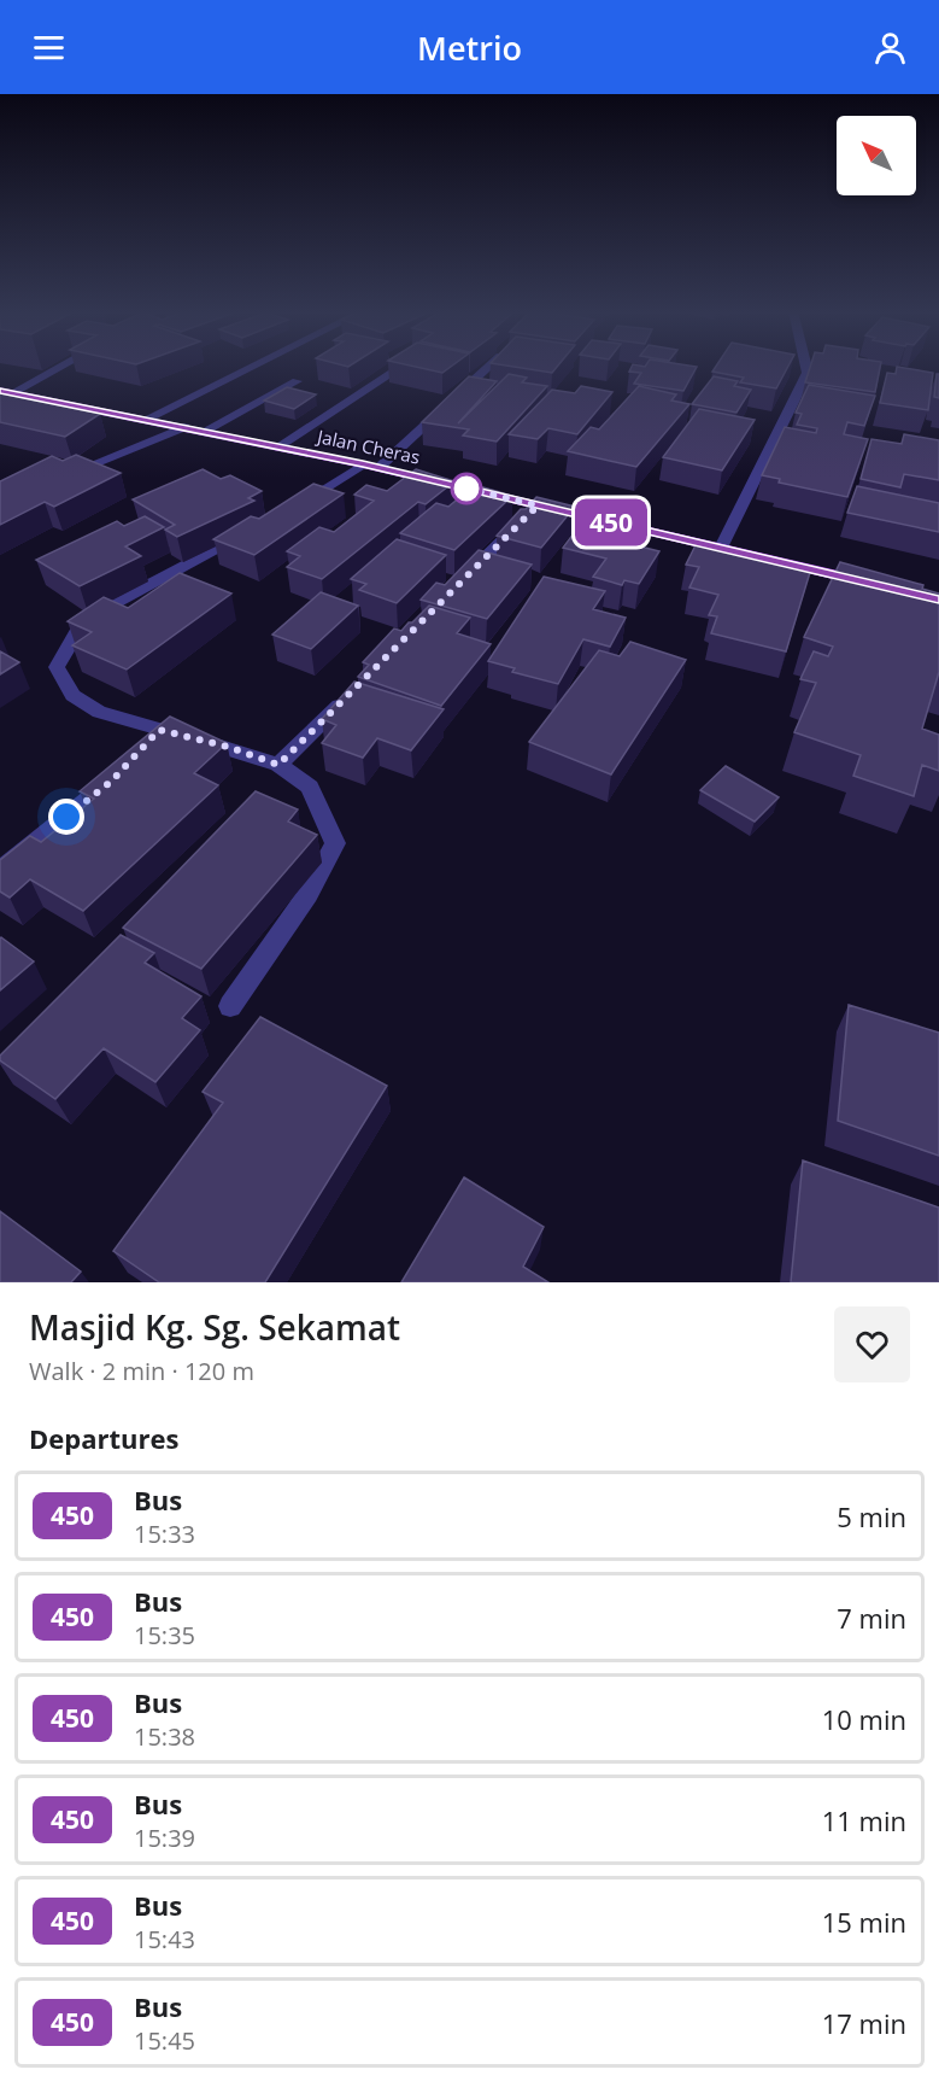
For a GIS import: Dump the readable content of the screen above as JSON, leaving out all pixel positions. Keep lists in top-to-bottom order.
{
  "streets": {
    "main road": ["Jalan Cheras"]
  },
  "lines": ["bus line 450"],
  "north": "top left",
  "page": {
    "header": "Metrio",
    "on_map": "450",
    "heading": [
      ["Masjid Kg. Sg. Sekamat", "Walk · 2 min · 120 m"],
      "Departures"
    ],
    "list": [
      {
        "mark": "450",
        "name": "Bus",
        "note": "15:33",
        "value": "5 min"
      },
      {
        "mark": "450",
        "name": "Bus",
        "note": "15:35",
        "value": "7 min"
      },
      {
        "mark": "450",
        "name": "Bus",
        "note": "15:38",
        "value": "10 min"
      },
      {
        "mark": "450",
        "name": "Bus",
        "note": "15:39",
        "value": "11 min"
      },
      {
        "mark": "450",
        "name": "Bus",
        "note": "15:43",
        "value": "15 min"
      },
      {
        "mark": "450",
        "name": "Bus",
        "note": "15:45",
        "value": "17 min"
      }
    ]
  }
}
